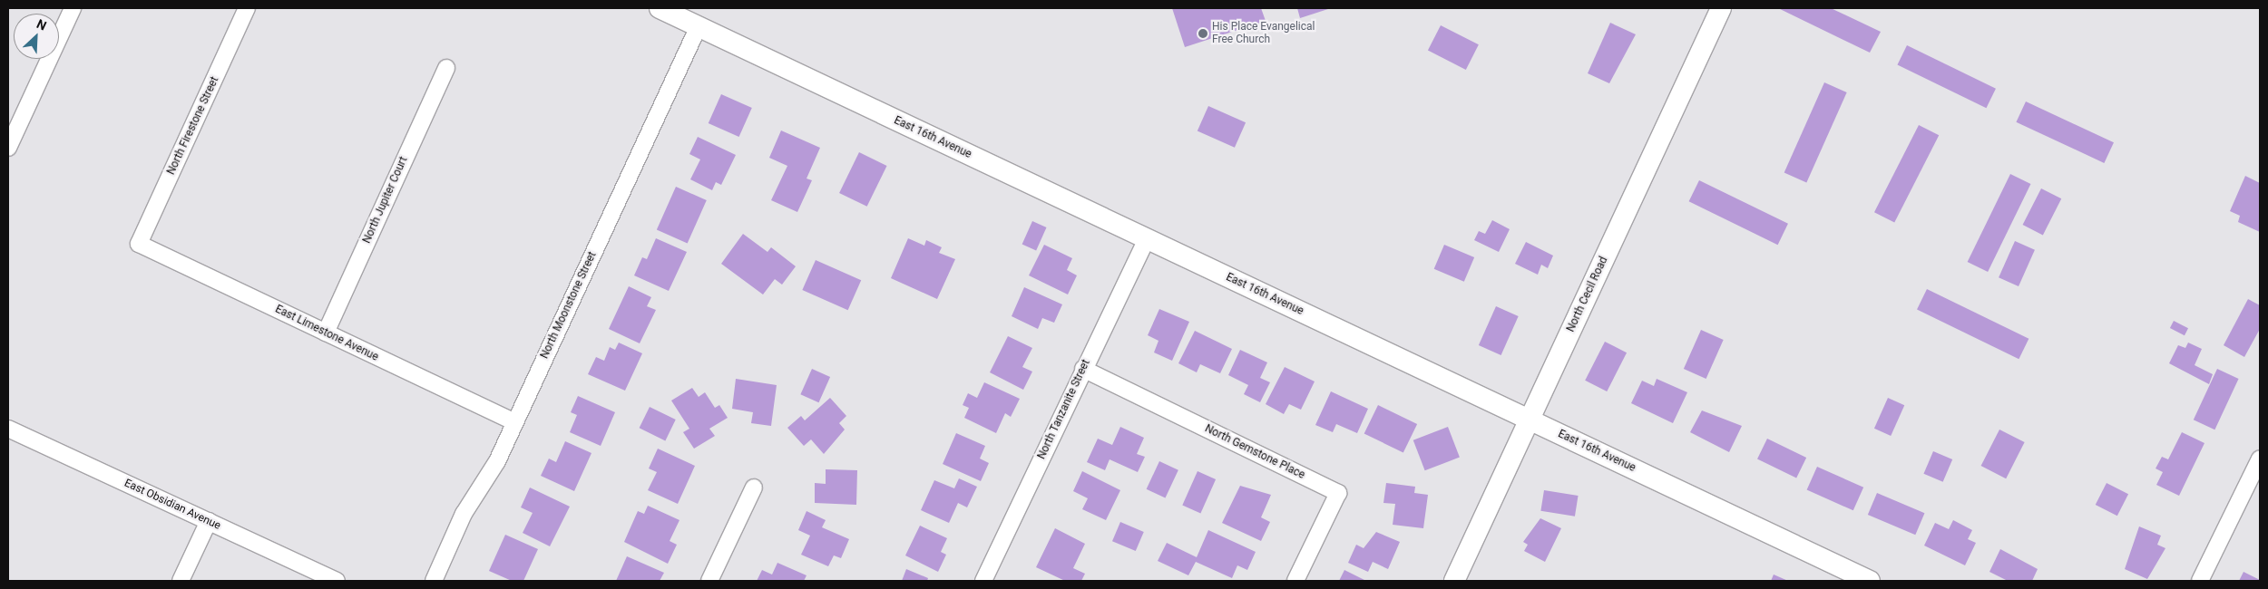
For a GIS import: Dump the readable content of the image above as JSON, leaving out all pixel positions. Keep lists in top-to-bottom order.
{
  "streets": {
    "street": [
      "North Firestone Street",
      "East 16th Avenue",
      "North Jupiter Court",
      "North Cecil Road",
      "North Moonstone Street",
      "East Limestone Avenue",
      "North Tanzanite Street",
      "North Gemstone Place",
      "East Obsidian Avenue"
    ]
  },
  "crossings": [
    ["North Firestone Street", "East Limestone Avenue"],
    ["East 16th Avenue", "North Cecil Road"],
    ["East 16th Avenue", "North Moonstone Street"],
    ["East 16th Avenue", "North Tanzanite Street"],
    ["North Jupiter Court", "East Limestone Avenue"],
    ["North Moonstone Street", "East Limestone Avenue"],
    ["North Tanzanite Street", "North Gemstone Place"]
  ],
  "places": ["His Place Evangelical Free Church"],
  "north": "top right"
}
